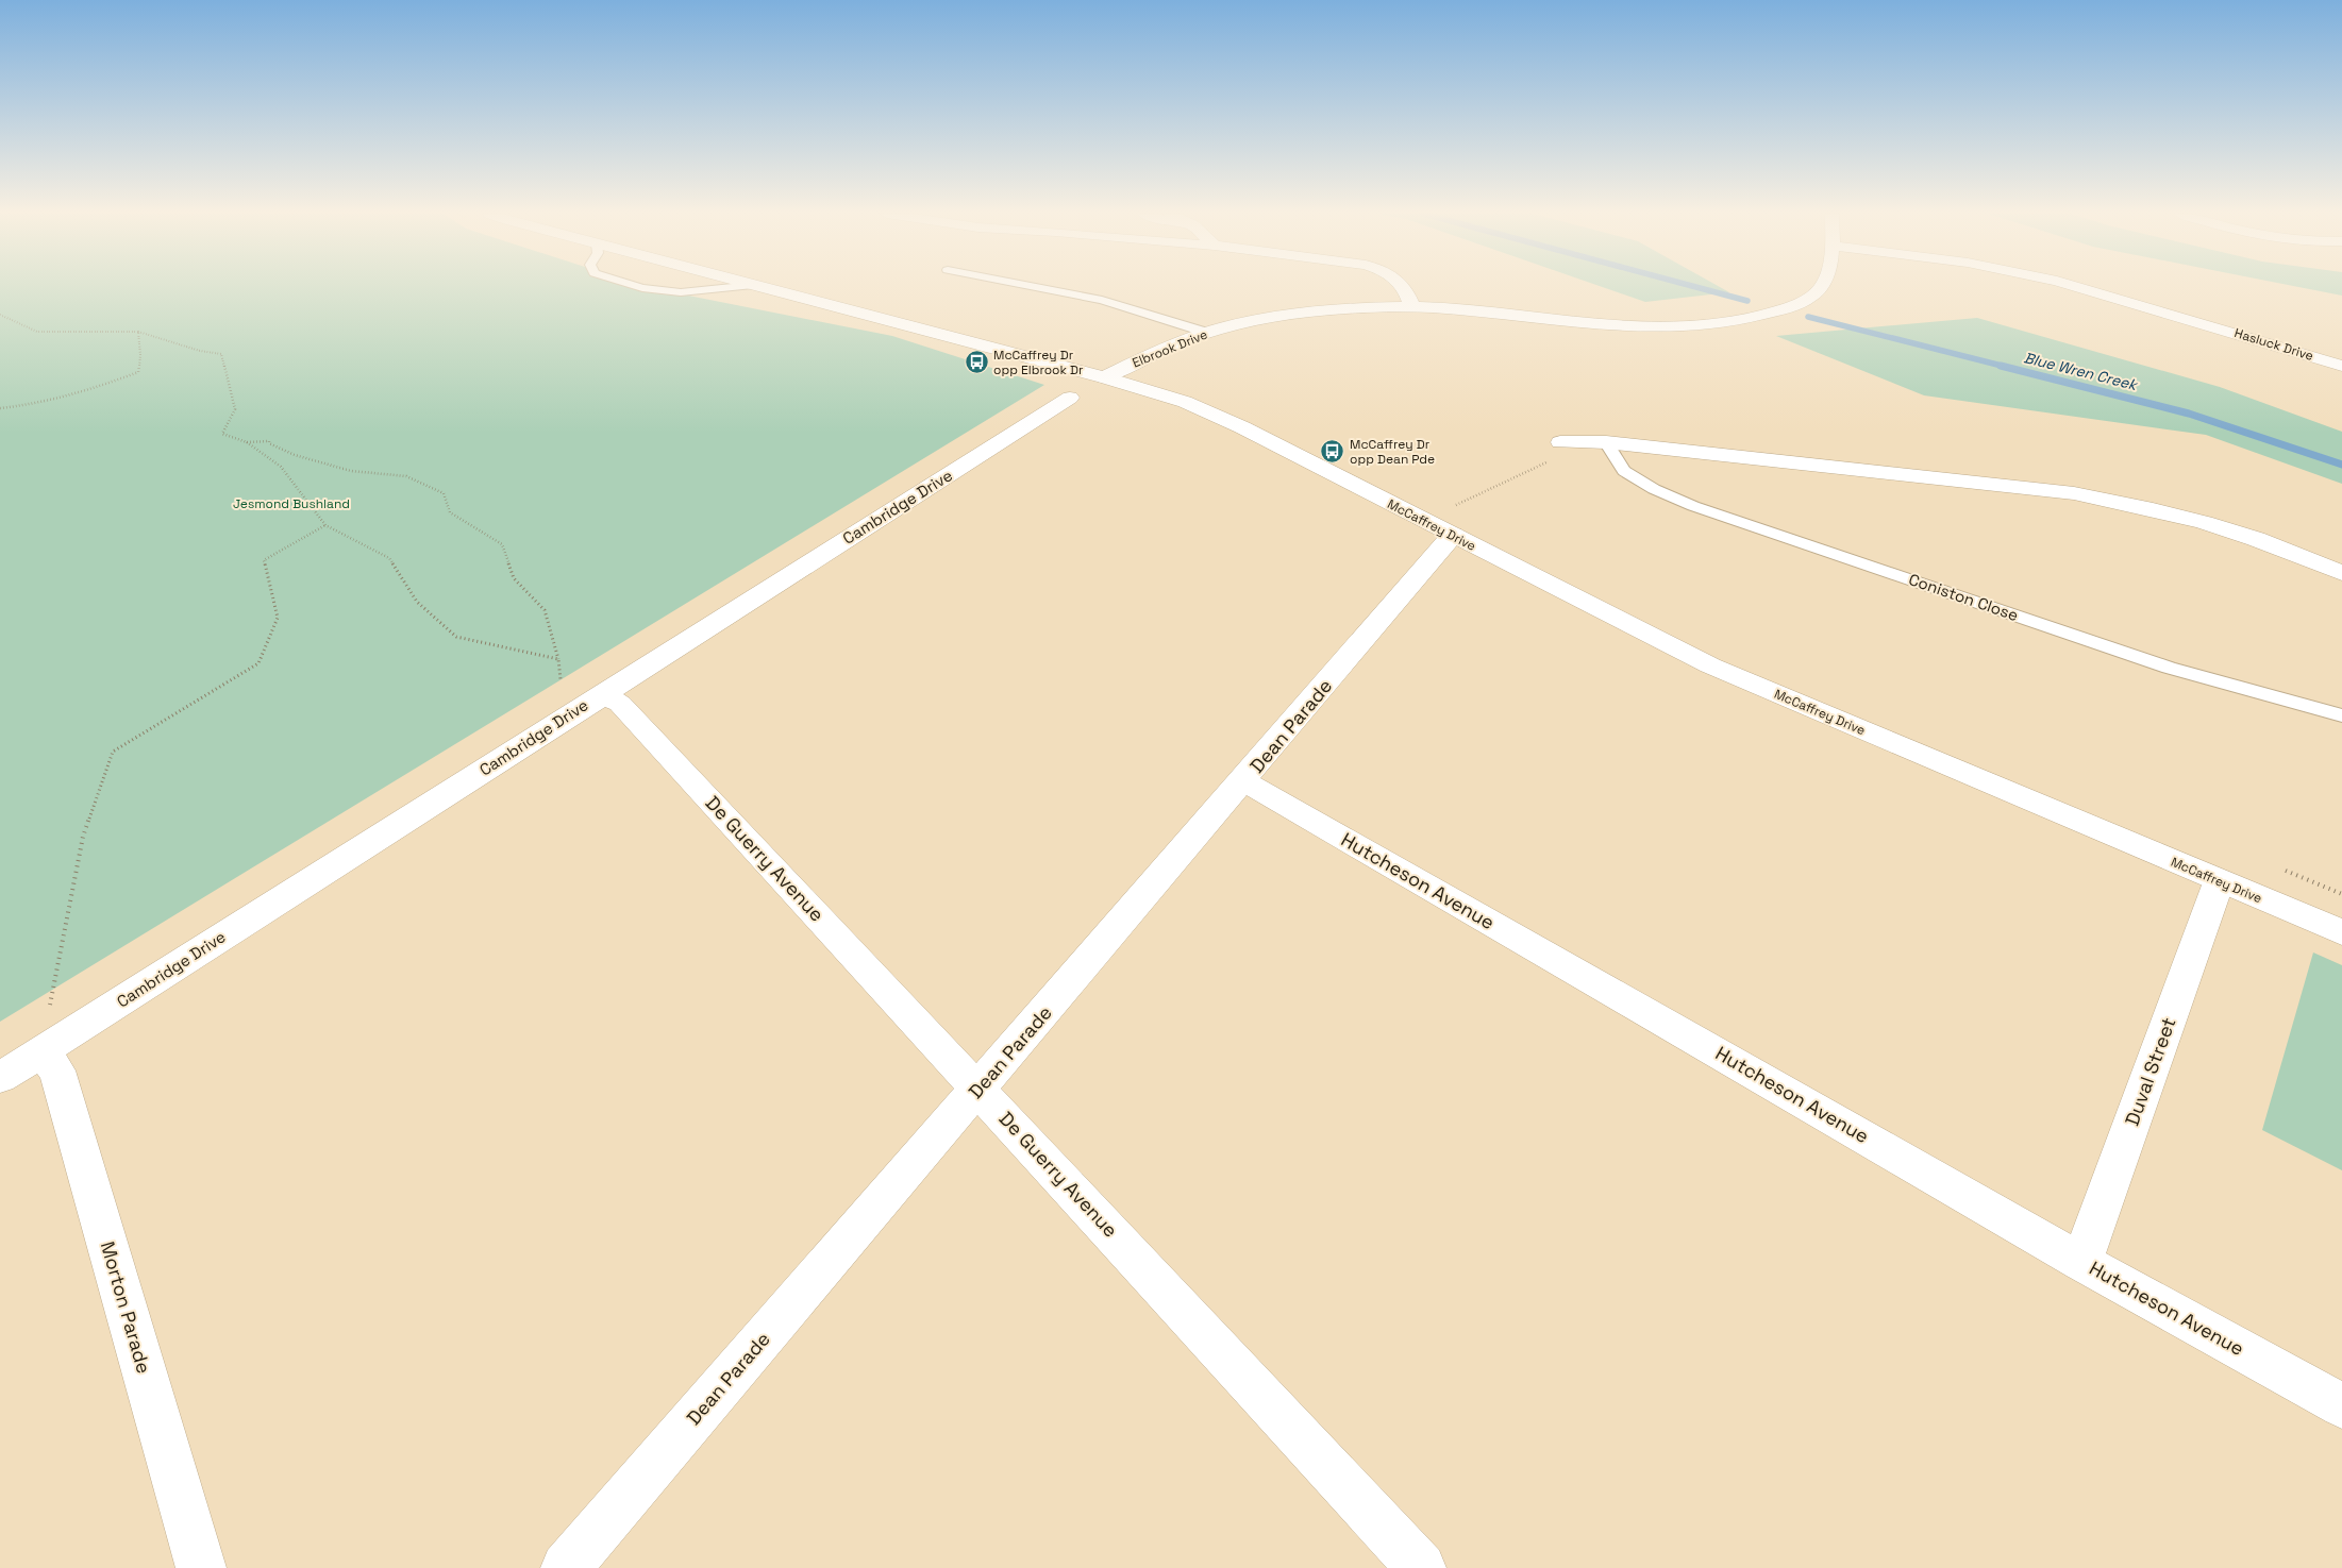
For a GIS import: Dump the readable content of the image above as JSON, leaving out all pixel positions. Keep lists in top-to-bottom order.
{
  "streets": {
    "street": [
      "Hasluck Drive",
      "Elbrook Drive",
      "Cambridge Drive",
      "McCaffrey Drive",
      "Dean Parade",
      "De Guerry Avenue",
      "Hutcheson Avenue",
      "Duval Street",
      "Morton Parade"
    ],
    "lane": ["Coniston Close"]
  },
  "crossings": [
    ["Elbrook Drive", "McCaffrey Drive"],
    ["Cambridge Drive", "De Guerry Avenue"],
    ["Cambridge Drive", "Morton Parade"],
    ["McCaffrey Drive", "Dean Parade"],
    ["McCaffrey Drive", "Duval Street"],
    ["Dean Parade", "De Guerry Avenue"],
    ["Dean Parade", "Hutcheson Avenue"],
    ["Hutcheson Avenue", "Duval Street"]
  ],
  "water": ["Blue Wren Creek"],
  "parks": ["Jesmond Bushland"],
  "places": {
    "bus stop": ["McCaffrey Dr opp Elbrook Dr", "McCaffrey Dr opp Dean Pde"]
  }
}
